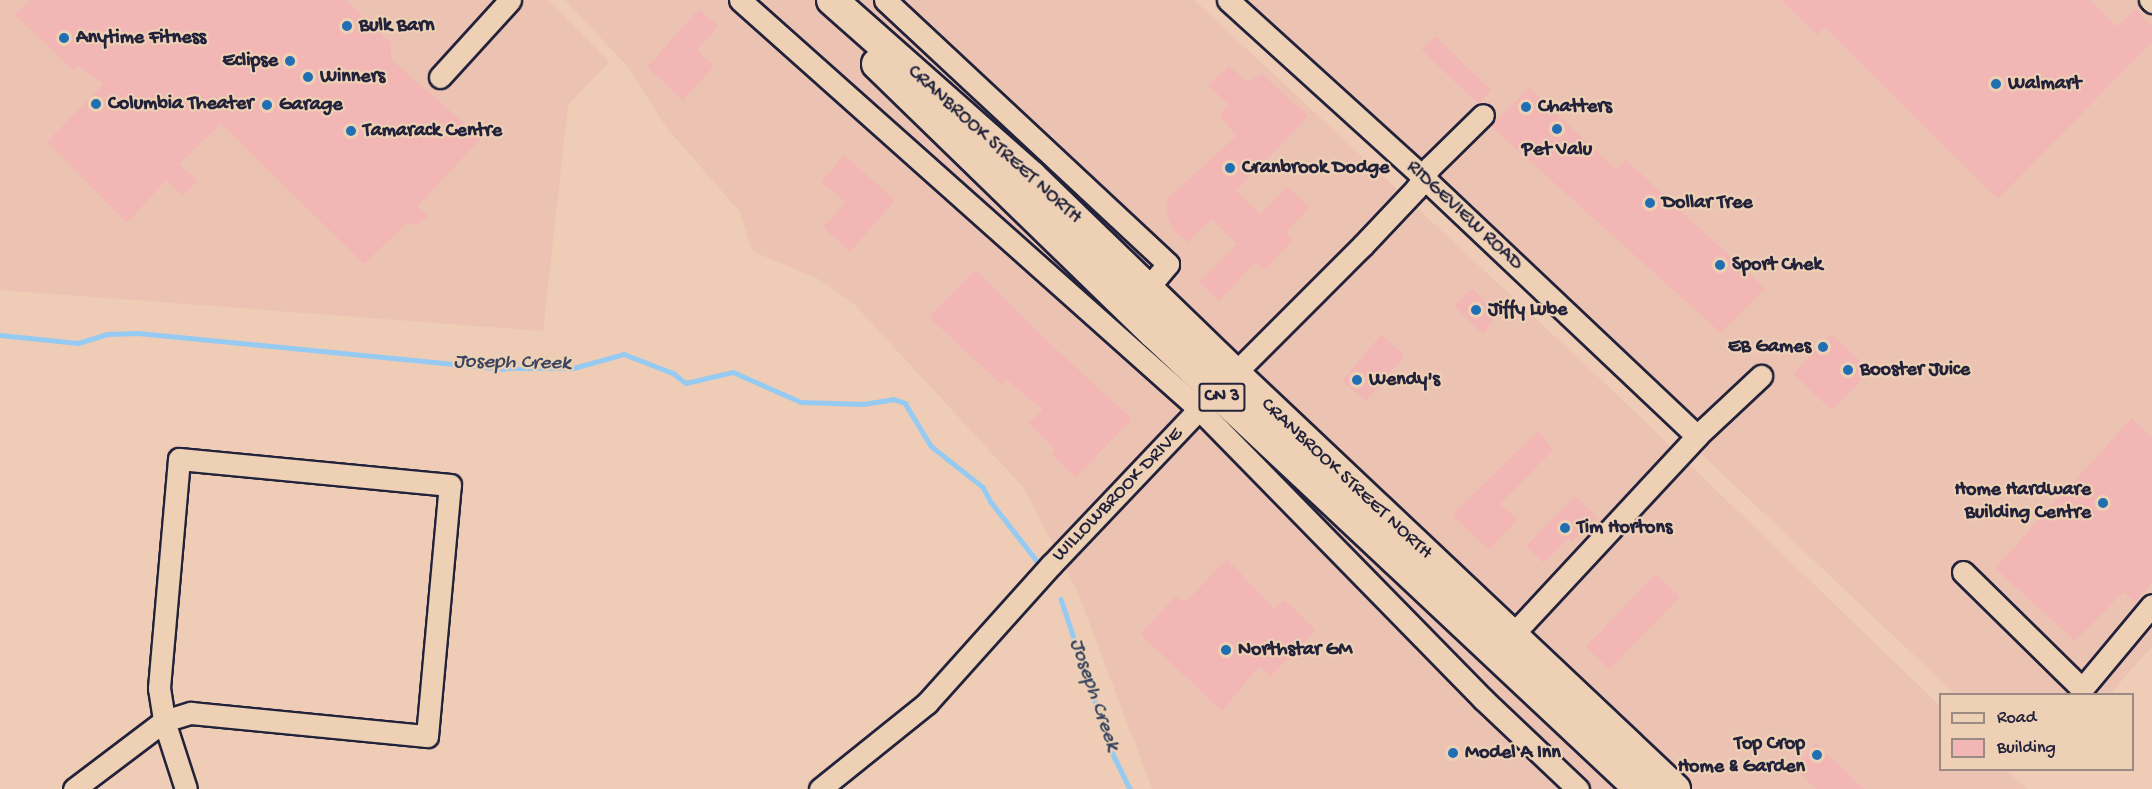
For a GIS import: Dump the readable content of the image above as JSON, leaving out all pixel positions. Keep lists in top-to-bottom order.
{
  "streets": {
    "highway": ["CRANBROOK STREET NORTH", "CN 3"],
    "street": ["RIDGEVIEW ROAD", "WILLOWBROOK DRIVE"]
  },
  "crossings": [
    ["CRANBROOK STREET NORTH", "WILLOWBROOK DRIVE"],
    ["RIDGEVIEW ROAD", "WILLOWBROOK DRIVE"]
  ],
  "water": ["Joseph Creek"],
  "places": [
    "Bulk Barn",
    "Anytime Fitness",
    "Eclipse",
    "Winners",
    "Walmart",
    "Columbia Theater",
    "Garage",
    "Chatters",
    "Pet Valu",
    "Tamarack Centre",
    "Cranbrook Dodge",
    "Dollar Tree",
    "Sport Chek",
    "Jiffy Lube",
    "EB Games",
    "Booster Juice",
    "Wendy's",
    "Home Hardware Building Centre",
    "Tim Hortons",
    "Northstar GM",
    "Model A Inn",
    "Top Crop Home & Garden"
  ],
  "legend": ["Road", "Building"]
}
